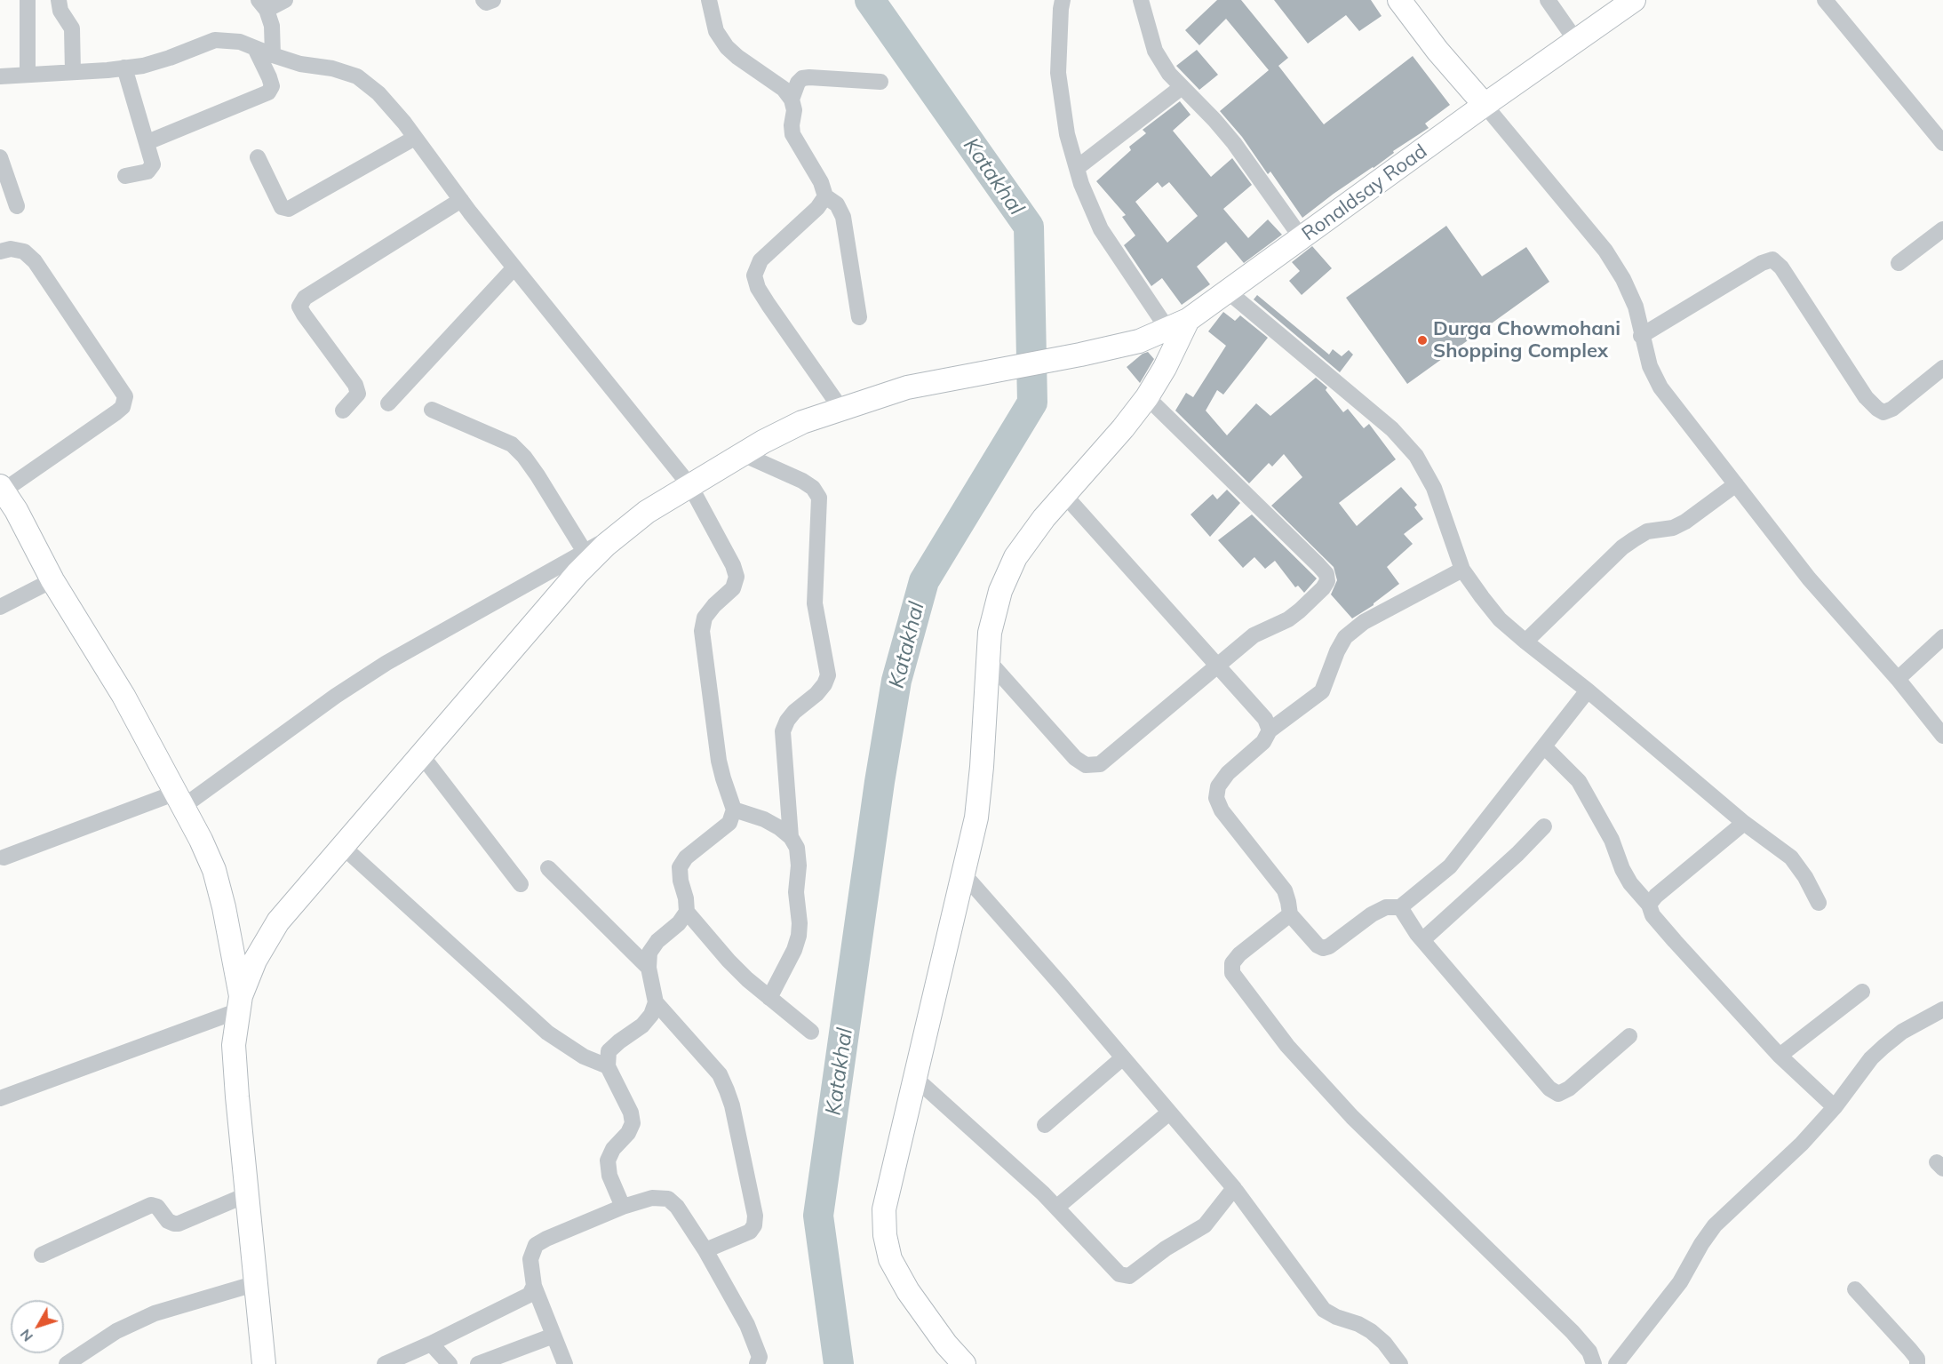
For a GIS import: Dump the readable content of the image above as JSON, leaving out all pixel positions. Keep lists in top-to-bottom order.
{
  "streets": {
    "street": ["Ronaldsay Road"]
  },
  "water": ["Katakhal"],
  "places": ["Durga Chowmohani Shopping Complex"],
  "north": "bottom left"
}
